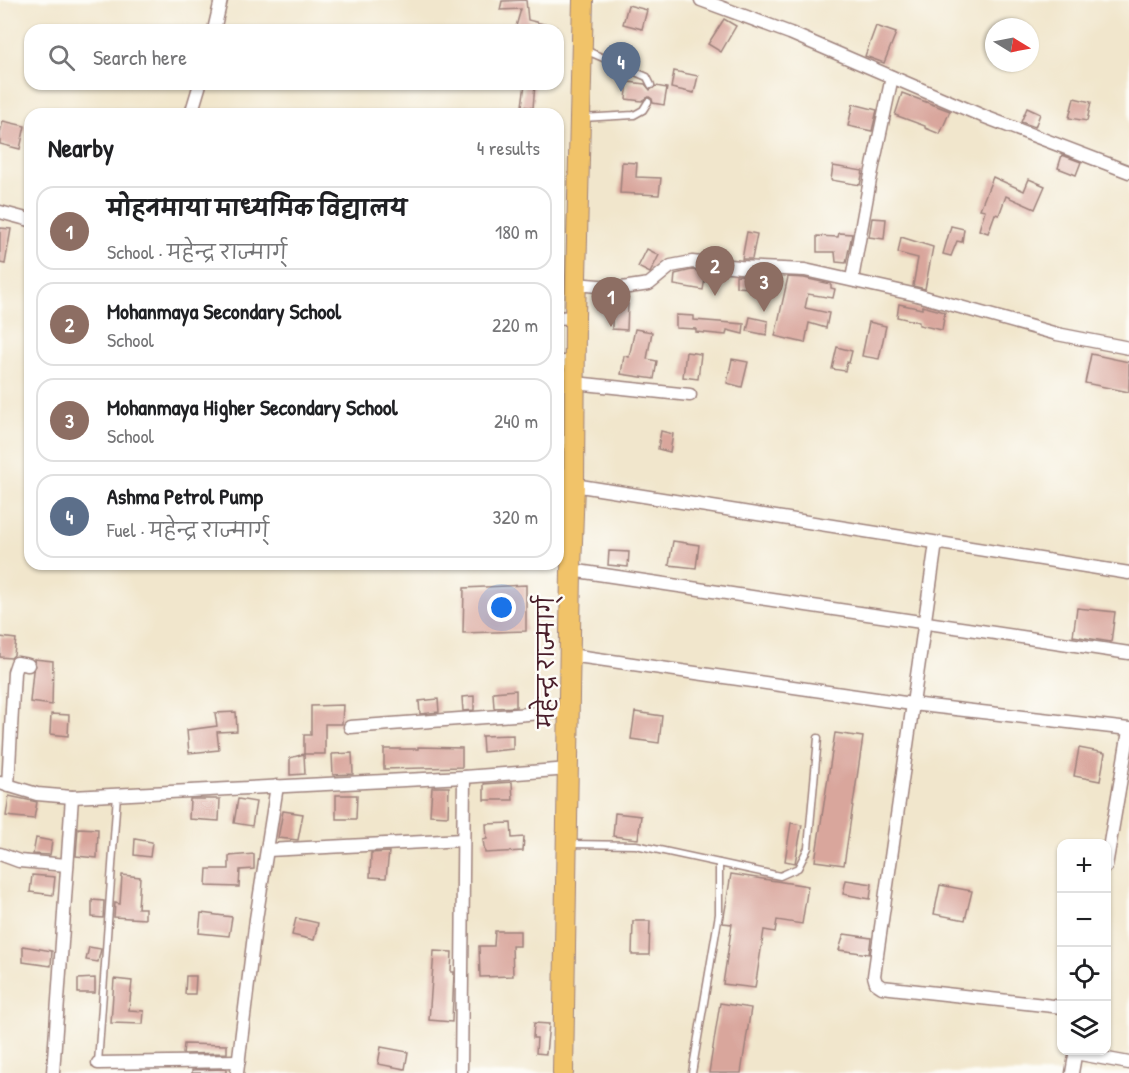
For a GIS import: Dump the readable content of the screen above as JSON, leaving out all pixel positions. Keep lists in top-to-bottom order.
{
  "streets": {
    "highway": ["महेन्द्र राज्मार्ग्"]
  },
  "north": "right",
  "page": {
    "search": "Search here",
    "pins": [
      "4",
      "2",
      "3",
      "1"
    ],
    "heading": ["Nearby", "4 results"],
    "list": [
      {
        "mark": "1",
        "name": "मोहनमाया माध्यमिक विद्यालय",
        "note": "School · महेन्द्र राज्मार्ग्",
        "value": "180 m"
      },
      {
        "mark": "2",
        "name": "Mohanmaya Secondary School",
        "note": "School",
        "value": "220 m"
      },
      {
        "mark": "3",
        "name": "Mohanmaya Higher Secondary School",
        "note": "School",
        "value": "240 m"
      },
      {
        "mark": "4",
        "name": "Ashma Petrol Pump",
        "note": "Fuel · महेन्द्र राज्मार्ग्",
        "value": "320 m"
      }
    ],
    "map_buttons": ["+", "−"]
  }
}
